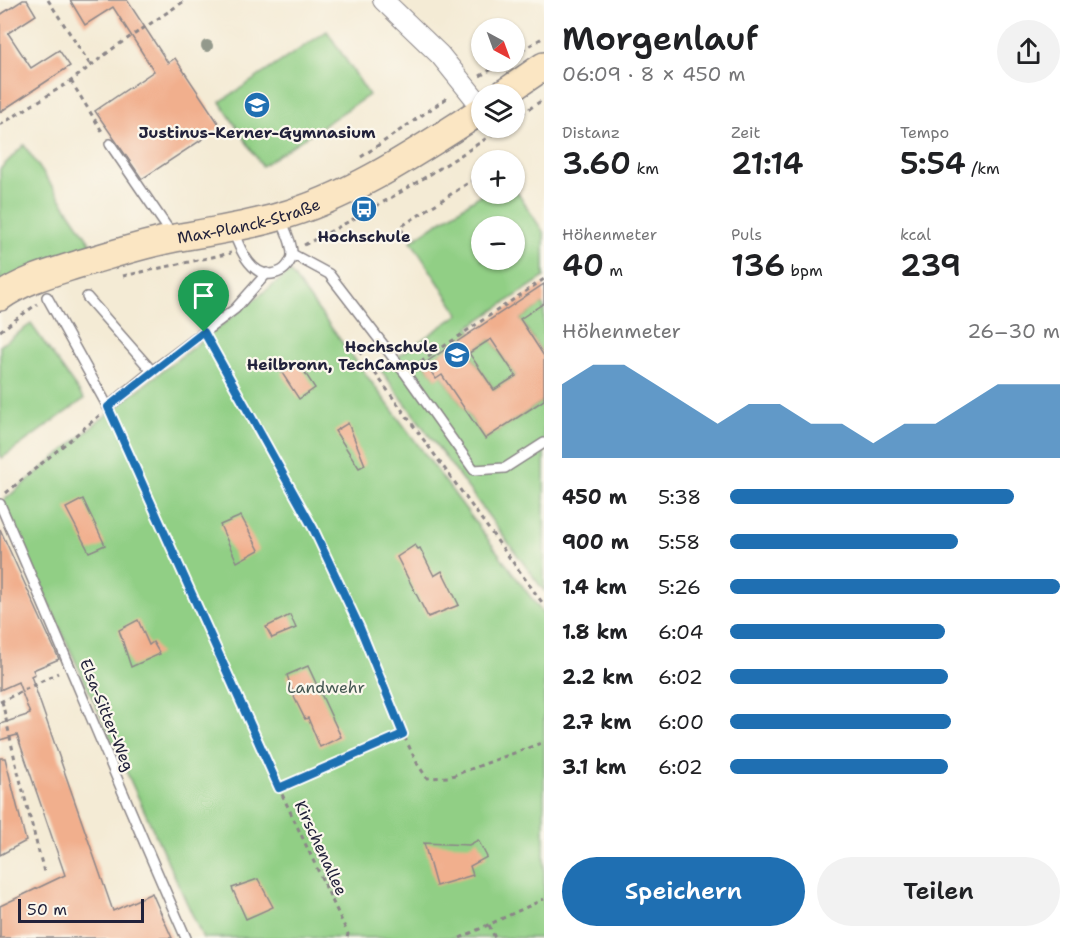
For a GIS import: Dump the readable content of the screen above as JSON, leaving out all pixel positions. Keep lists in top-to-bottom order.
{
  "streets": {
    "street": ["Max-Planck-Straße"],
    "lane": ["Elsa-Sitter-Weg"],
    "path": ["Kirschenallee"]
  },
  "parks": ["Landwehr"],
  "places": {
    "school or university": ["Justinus-Kerner-Gymnasium", "Hochschule Heilbronn, TechCampus"],
    "bus stop": ["Hochschule"]
  },
  "scale_bar": "50 m",
  "north": "bottom right",
  "page": {
    "heading": ["Morgenlauf", "06:09 · 8 × 450 m"],
    "map_buttons": ["+", "−"],
    "stats": [
      ["Distanz", "3.60 km"],
      ["Zeit", "21:14"],
      ["Tempo", "5:54 /km"],
      ["Höhenmeter", "40 m"],
      ["Puls", "136 bpm"],
      ["kcal", "239"]
    ],
    "chart": ["Höhenmeter", "26–30 m"],
    "list": [
      {
        "name": "450 m",
        "note": "5:38"
      },
      {
        "name": "900 m",
        "note": "5:58"
      },
      {
        "name": "1.4 km",
        "note": "5:26"
      },
      {
        "name": "1.8 km",
        "note": "6:04"
      },
      {
        "name": "2.2 km",
        "note": "6:02"
      },
      {
        "name": "2.7 km",
        "note": "6:00"
      },
      {
        "name": "3.1 km",
        "note": "6:02"
      }
    ],
    "buttons": ["Speichern", "Teilen"],
    "scale": "50 m"
  }
}
